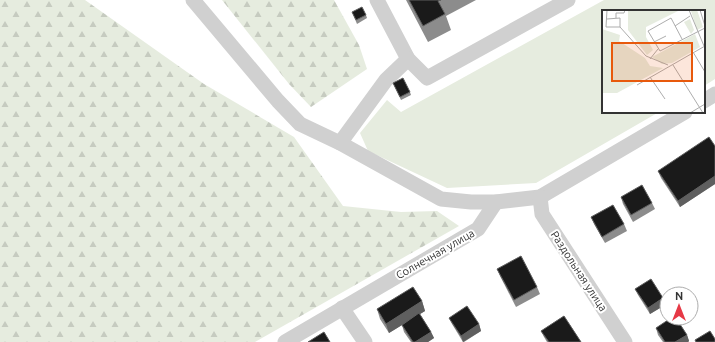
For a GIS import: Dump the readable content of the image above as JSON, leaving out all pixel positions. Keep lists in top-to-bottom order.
{
  "streets": {
    "street": ["Солнечная улица", "Раздольная улица"]
  },
  "north": "top"
}
